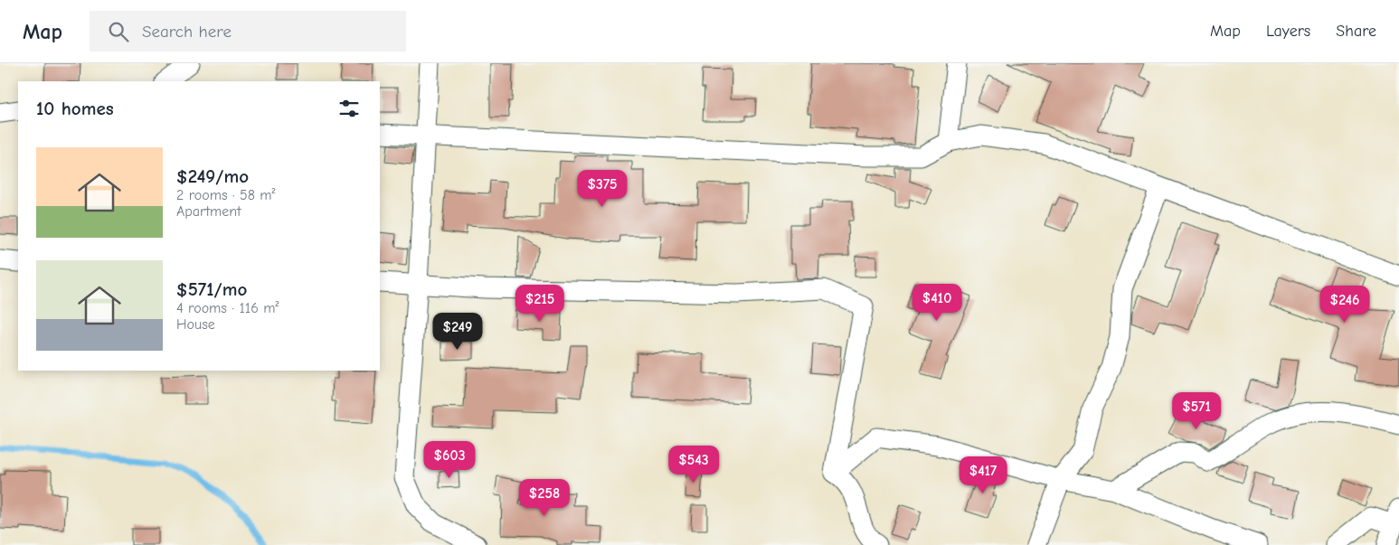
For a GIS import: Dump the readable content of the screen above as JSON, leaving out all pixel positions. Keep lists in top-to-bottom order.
{
  "page": {
    "header": "Map",
    "search": "Search here",
    "nav": ["Map", "Layers", "Share"],
    "heading": "10 homes",
    "list": [
      {
        "name": "$249/mo",
        "note": "2 rooms · 58 m² · Apartment"
      },
      {
        "name": "$571/mo",
        "note": "4 rooms · 116 m² · House"
      }
    ],
    "price": [
      "$375",
      "$410",
      "$215",
      "$246",
      "$249",
      "$571",
      "$603",
      "$543",
      "$417",
      "$258"
    ]
  }
}
